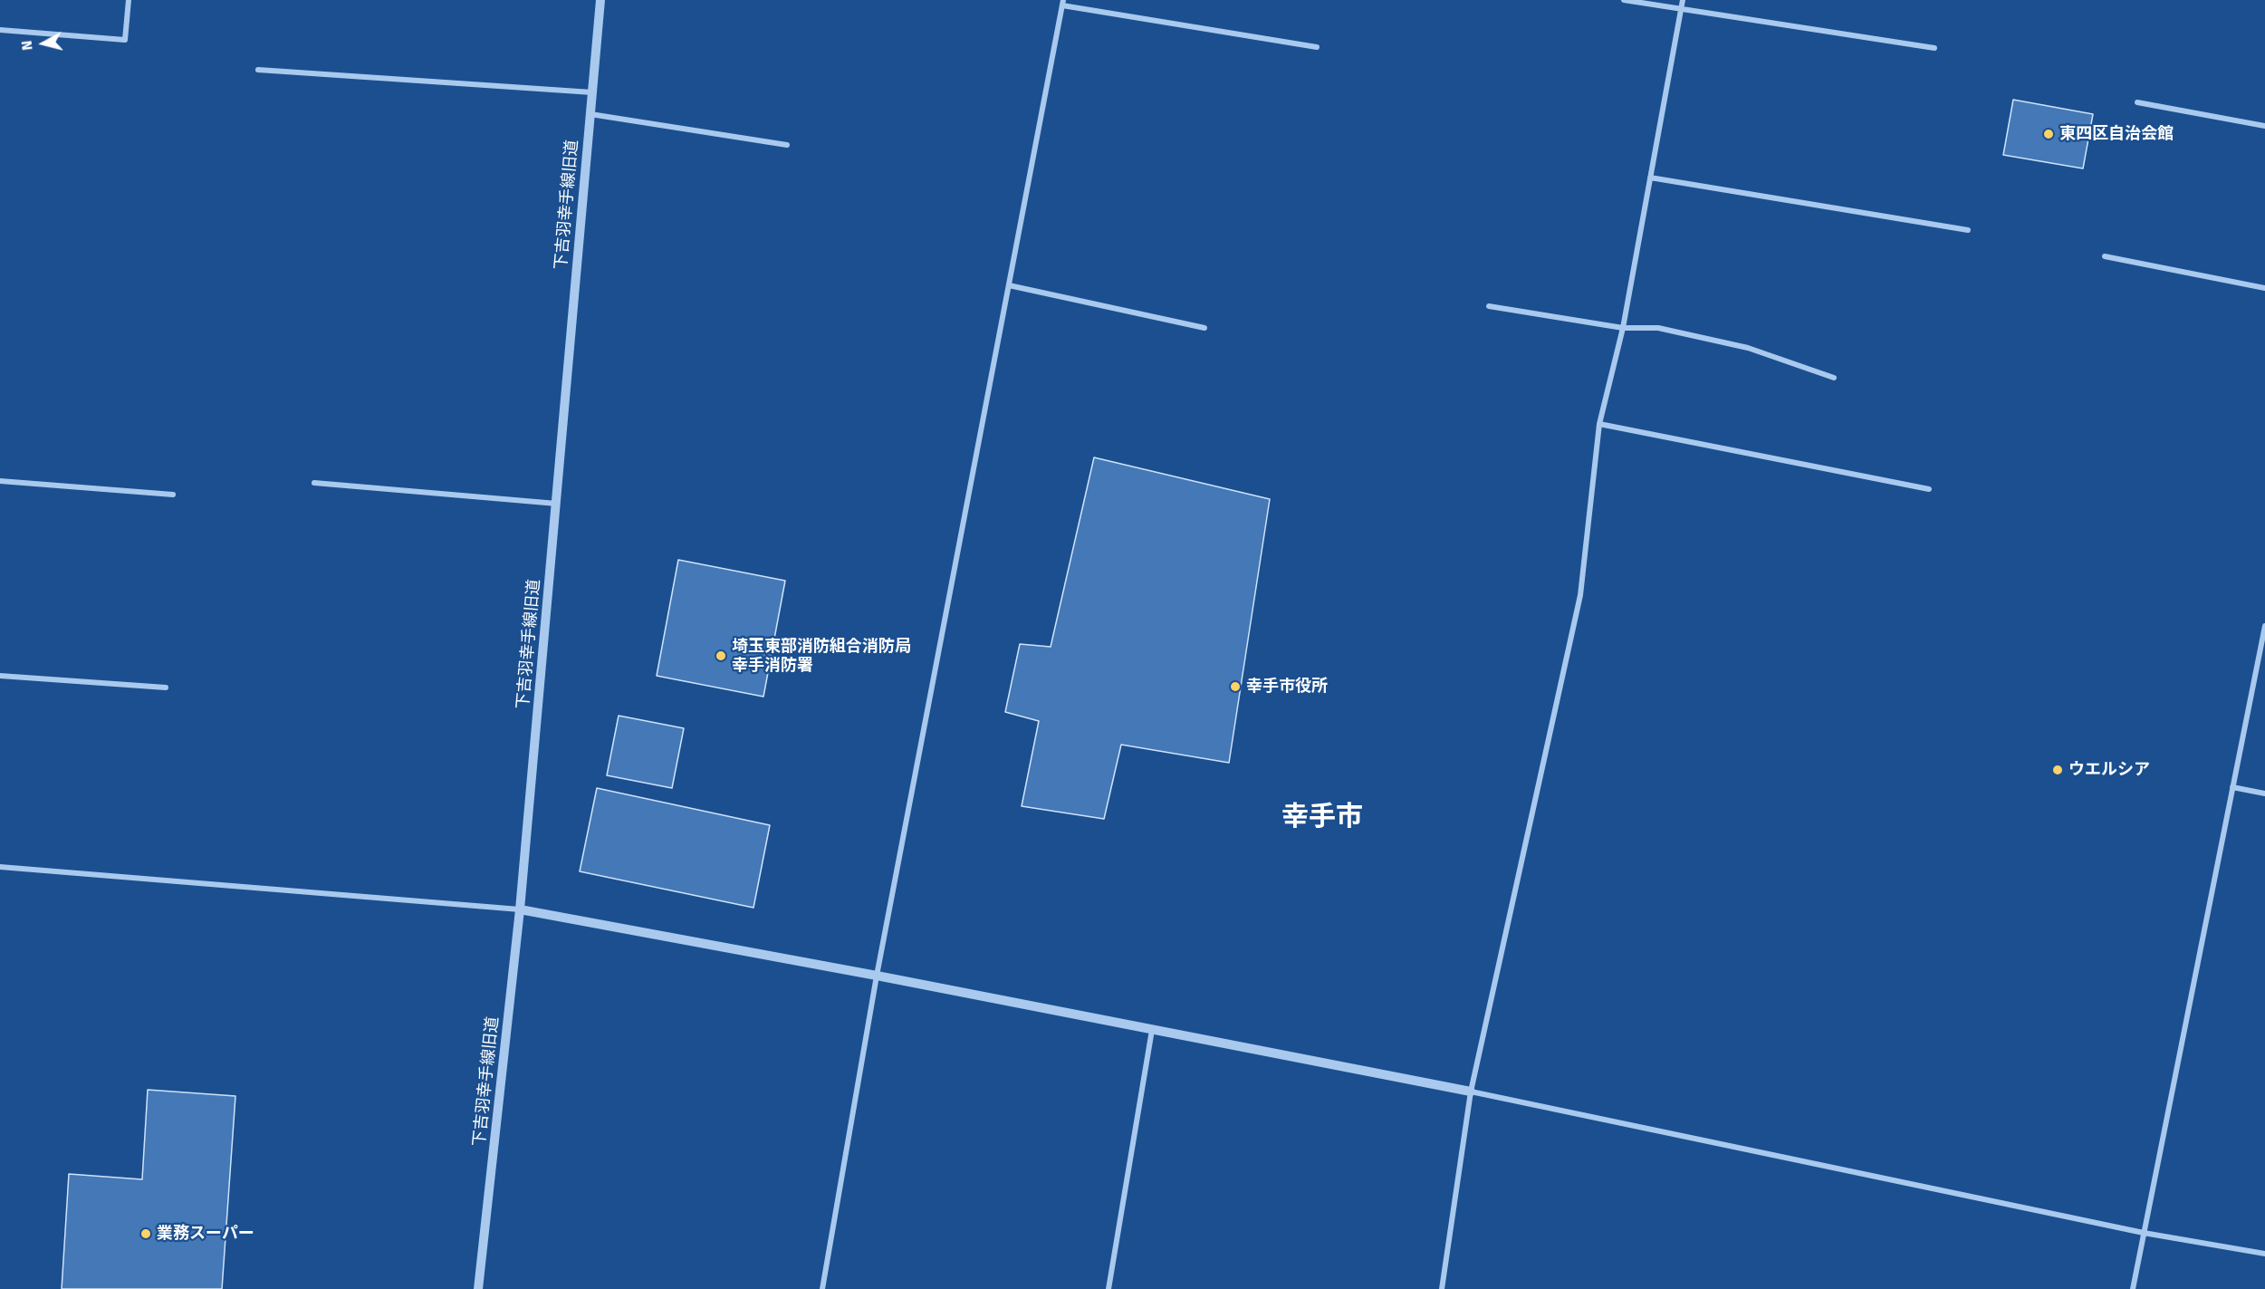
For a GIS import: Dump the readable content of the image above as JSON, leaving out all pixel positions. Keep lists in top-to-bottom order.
{
  "streets": {
    "street": ["下吉羽幸手線旧道"]
  },
  "districts": ["幸手市"],
  "places": [
    "東四区自治会館",
    "埼玉東部消防組合消防局 幸手消防署",
    "幸手市役所",
    "ウエルシア",
    "業務スーパー"
  ],
  "north": "left"
}
